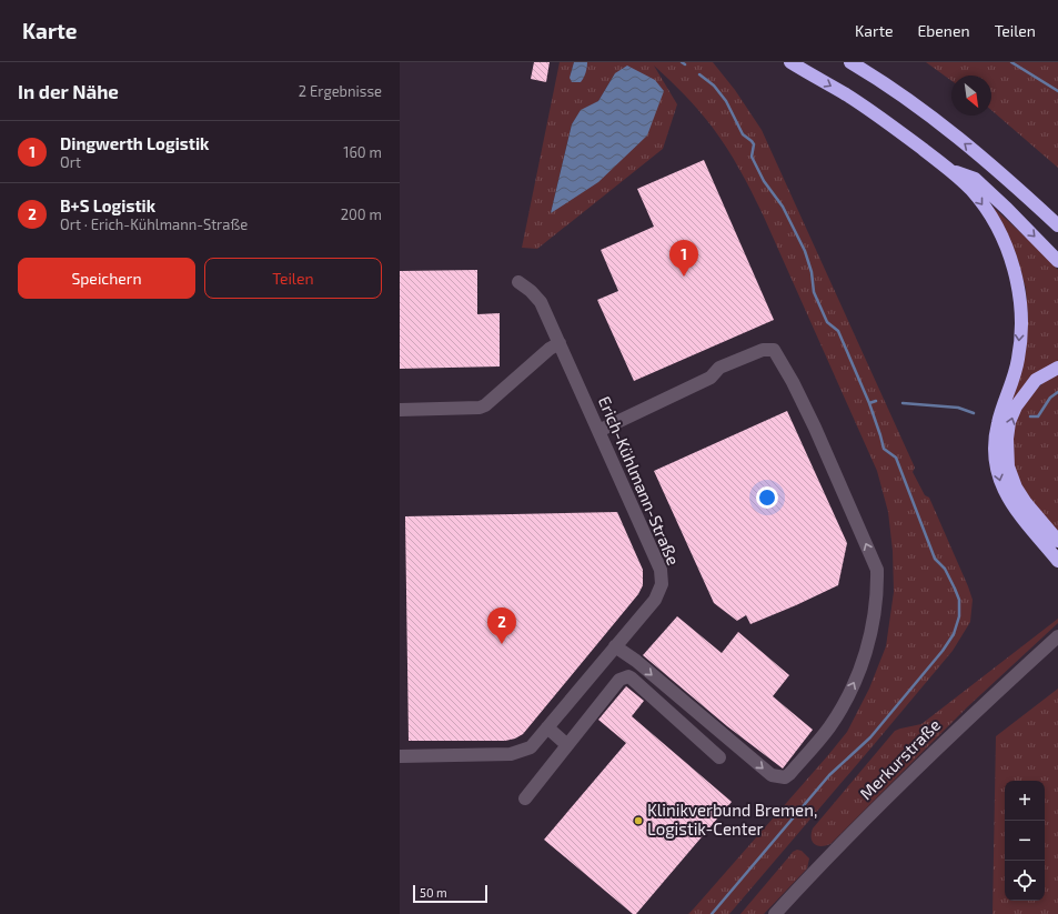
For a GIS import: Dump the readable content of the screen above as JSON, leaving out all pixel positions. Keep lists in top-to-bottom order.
{
  "streets": {
    "street": ["Erich-Kühlmann-Straße", "Merkurstraße"]
  },
  "places": ["Klinikverbund Bremen, Logistik-Center"],
  "scale_bar": "50 m",
  "north": "bottom right",
  "page": {
    "header": "Karte",
    "nav": ["Karte", "Ebenen", "Teilen"],
    "heading": ["In der Nähe", "2 Ergebnisse"],
    "list": [
      {
        "mark": "1",
        "name": "Dingwerth Logistik",
        "note": "Ort",
        "value": "160 m"
      },
      {
        "mark": "2",
        "name": "B+S Logistik",
        "note": "Ort · Erich-Kühlmann-Straße",
        "value": "200 m"
      }
    ],
    "pins": ["1", "2"],
    "buttons": ["Speichern", "Teilen"],
    "map_buttons": ["+", "−"],
    "scale": "50 m"
  }
}
